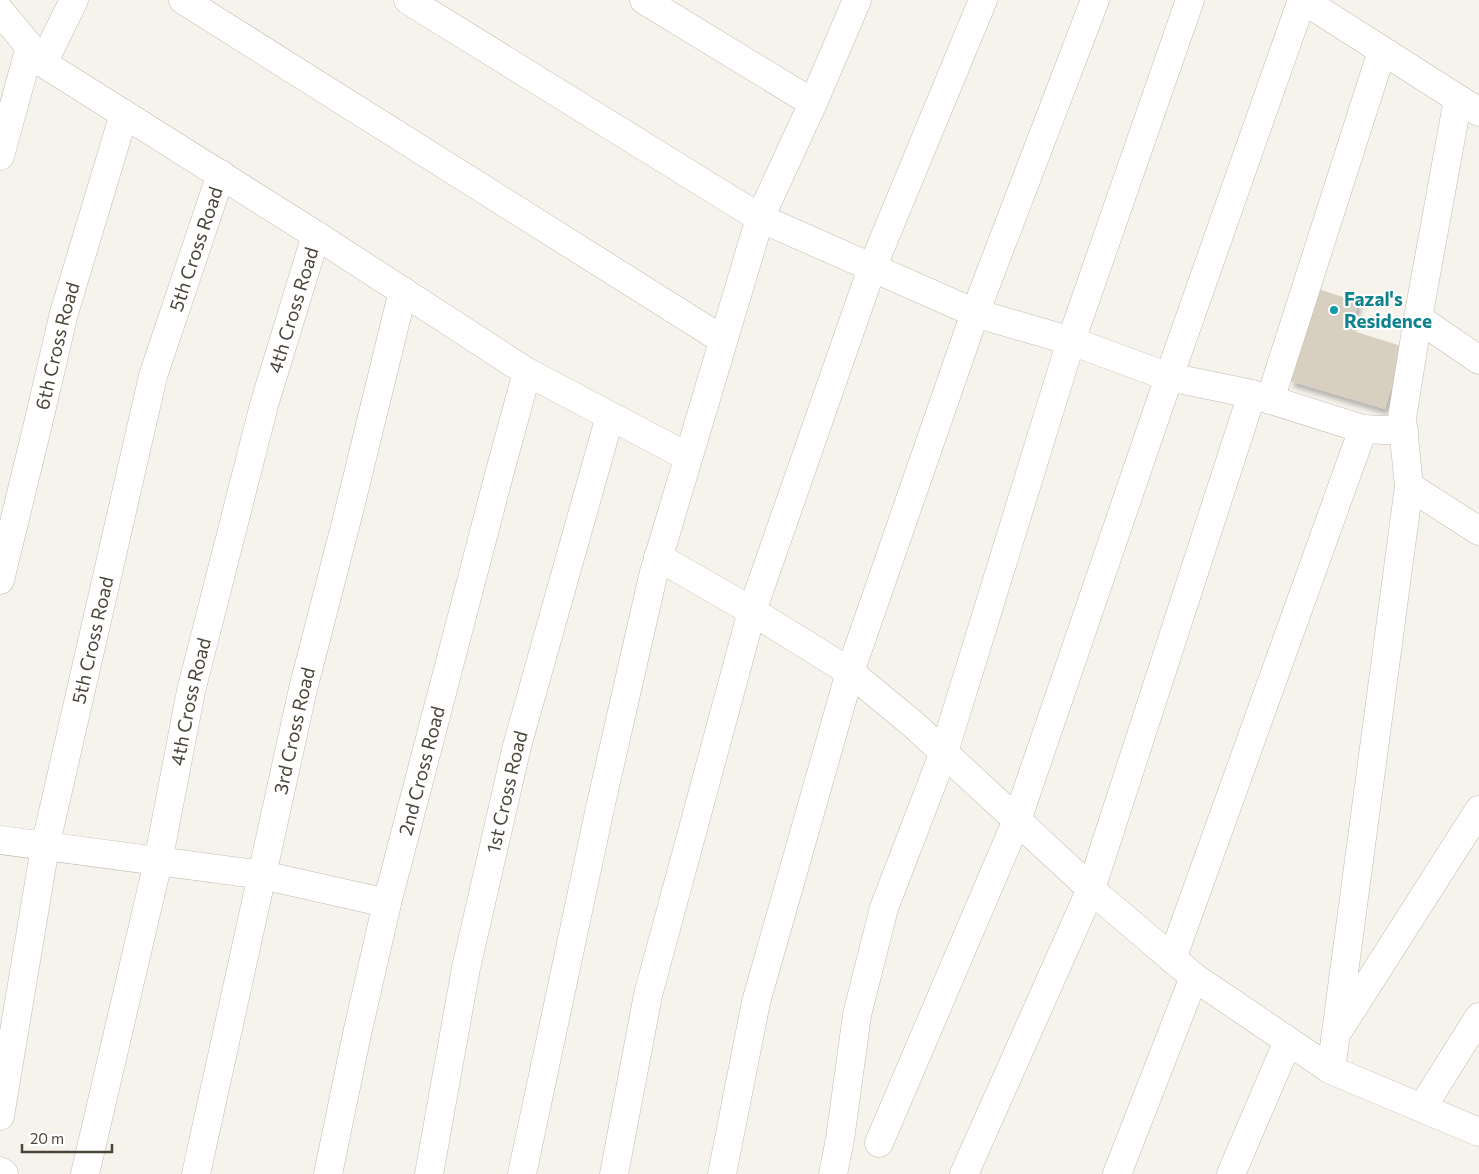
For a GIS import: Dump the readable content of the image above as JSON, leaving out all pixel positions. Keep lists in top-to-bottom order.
{
  "streets": {
    "street": [
      "5th Cross Road",
      "4th Cross Road",
      "6th Cross Road",
      "3rd Cross Road",
      "2nd Cross Road",
      "1st Cross Road"
    ]
  },
  "places": ["Fazal's Residence"],
  "scale_bar": "20 m"
}
